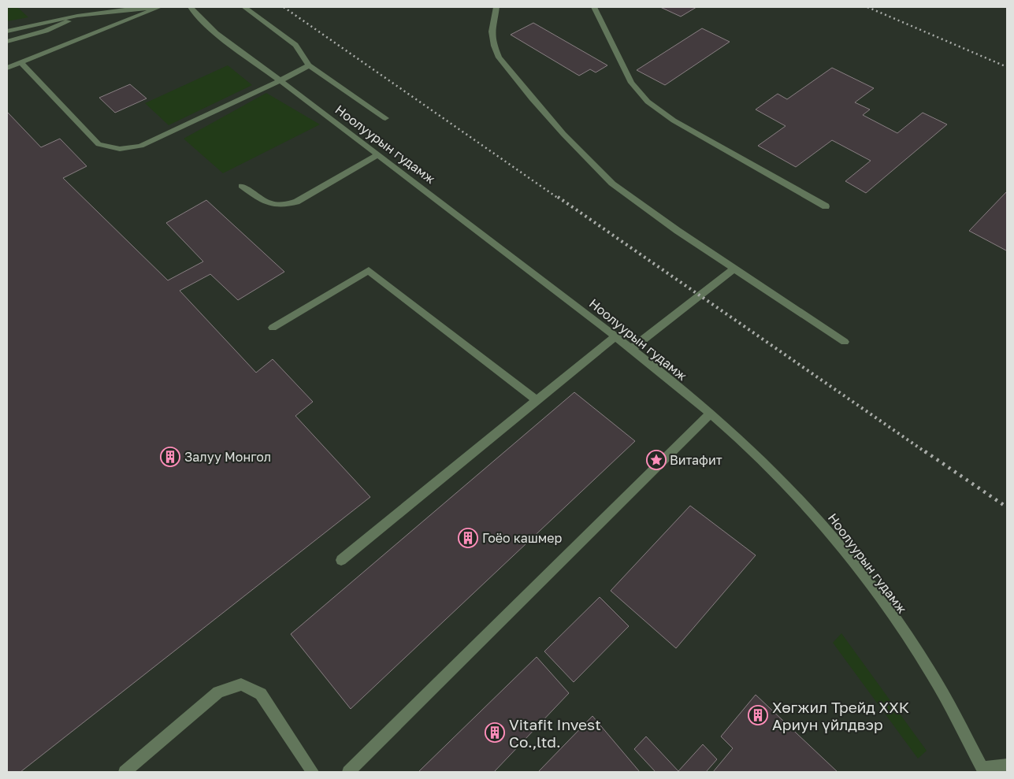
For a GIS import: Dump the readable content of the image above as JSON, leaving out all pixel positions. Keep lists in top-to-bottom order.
{
  "streets": {
    "street": ["Ноолуурын гудамж"]
  },
  "places": {
    "building": [
      "Залуу Монгол",
      "Гоёо кашмер",
      "Хөгжил Трейд ХХК Ариун үйлдвэр",
      "Vitafit Invest Co.,ltd."
    ],
    "place": ["Витафит"]
  }
}
